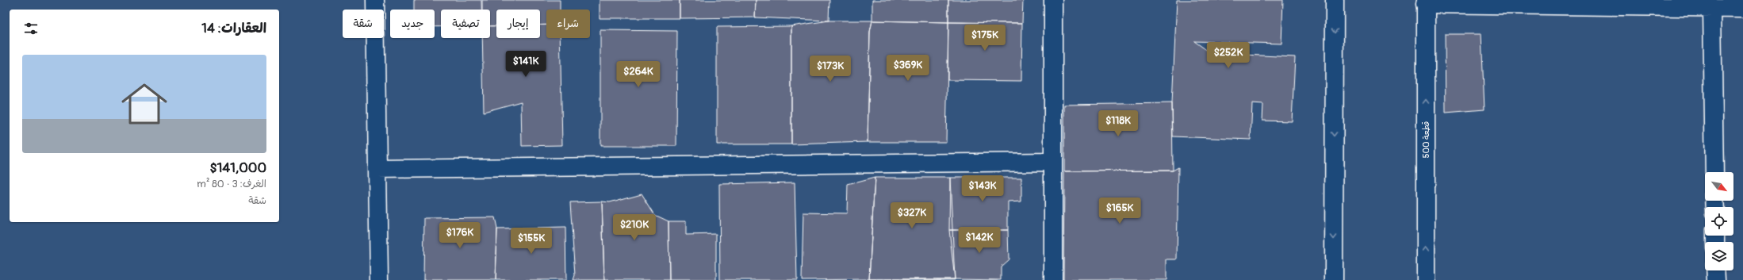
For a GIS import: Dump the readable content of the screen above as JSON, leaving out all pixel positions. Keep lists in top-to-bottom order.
{
  "streets": {
    "street": ["قطعة 500"]
  },
  "north": "bottom right",
  "page": {
    "chip": [
      "شراء",
      "إيجار",
      "تصفية",
      "جديد",
      "شقة"
    ],
    "heading": "العقارات: 14",
    "price": [
      "$175K",
      "$252K",
      "$141K",
      "$369K",
      "$173K",
      "$264K",
      "$118K",
      "$143K",
      "$165K",
      "$327K",
      "$210K",
      "$176K",
      "$142K",
      "$155K"
    ],
    "list": [
      {
        "name": "$141,000",
        "note": "الغرف: 3 · 80 m² · شقة"
      }
    ]
  }
}
